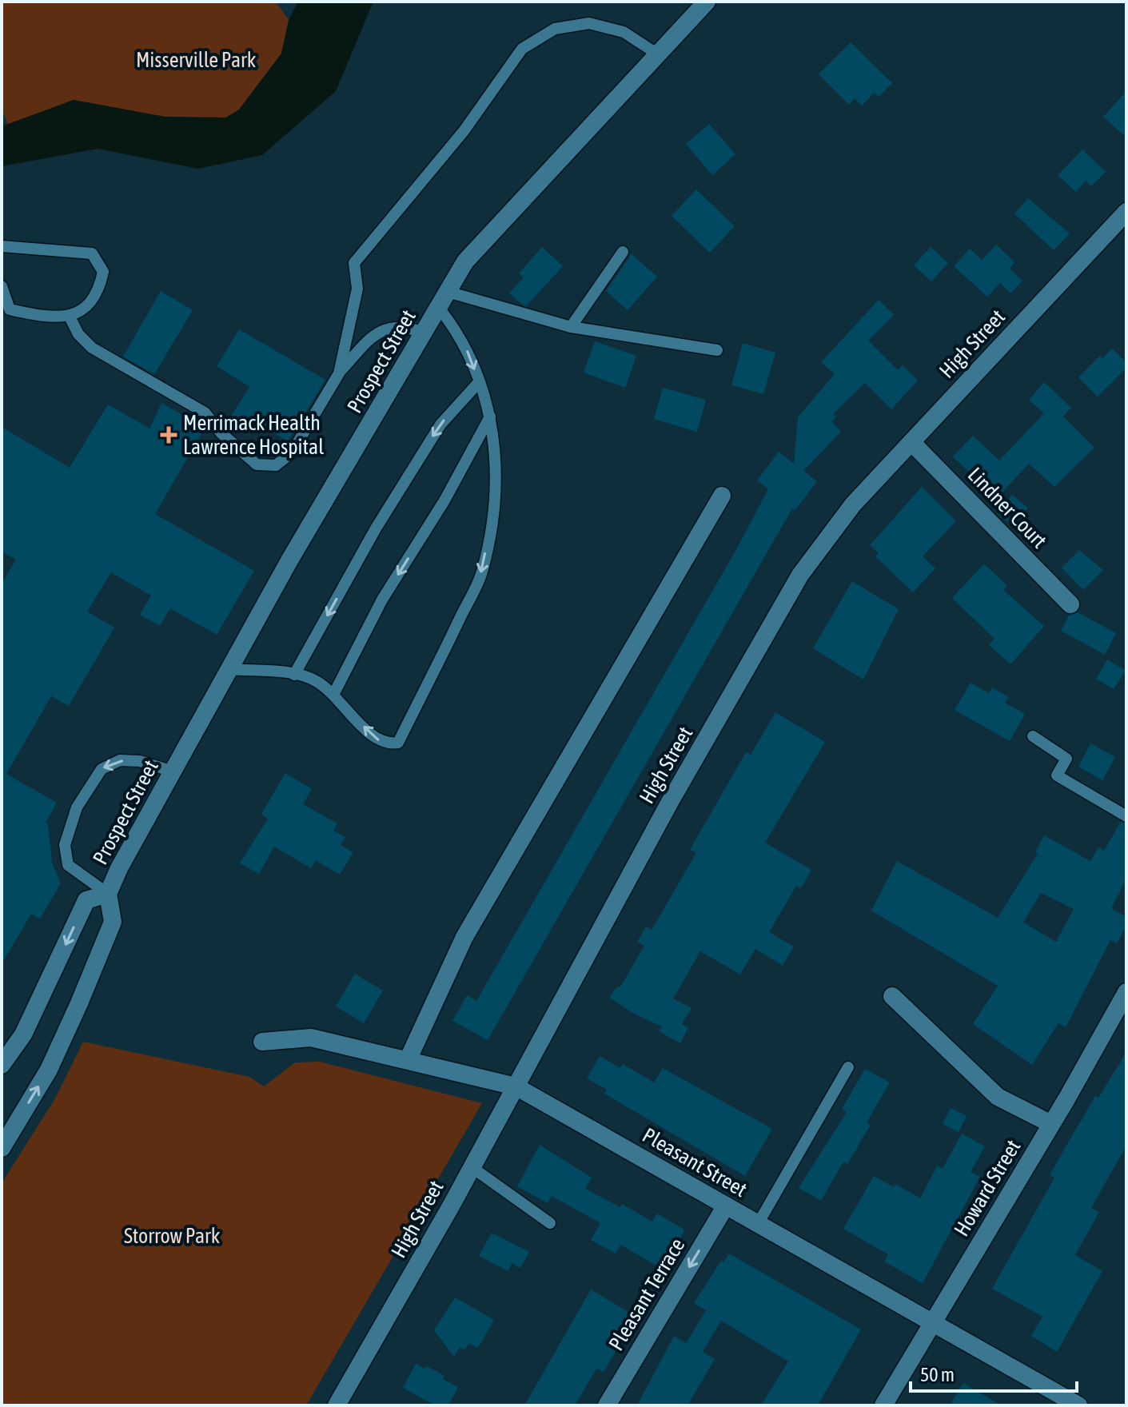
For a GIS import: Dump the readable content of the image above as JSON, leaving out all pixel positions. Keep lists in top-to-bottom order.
{
  "streets": {
    "street": [
      "High Street",
      "Prospect Street",
      "Lindner Court",
      "Pleasant Street",
      "Howard Street",
      "Pleasant Terrace"
    ]
  },
  "crossings": [
    ["High Street", "Lindner Court"],
    ["High Street", "Pleasant Street"],
    ["Pleasant Street", "Howard Street"],
    ["Pleasant Street", "Pleasant Terrace"]
  ],
  "one_way": ["Pleasant Terrace"],
  "parks": ["Misserville Park", "Storrow Park"],
  "places": {
    "health": ["Merrimack Health Lawrence Hospital"]
  },
  "scale_bar": "50 m"
}
